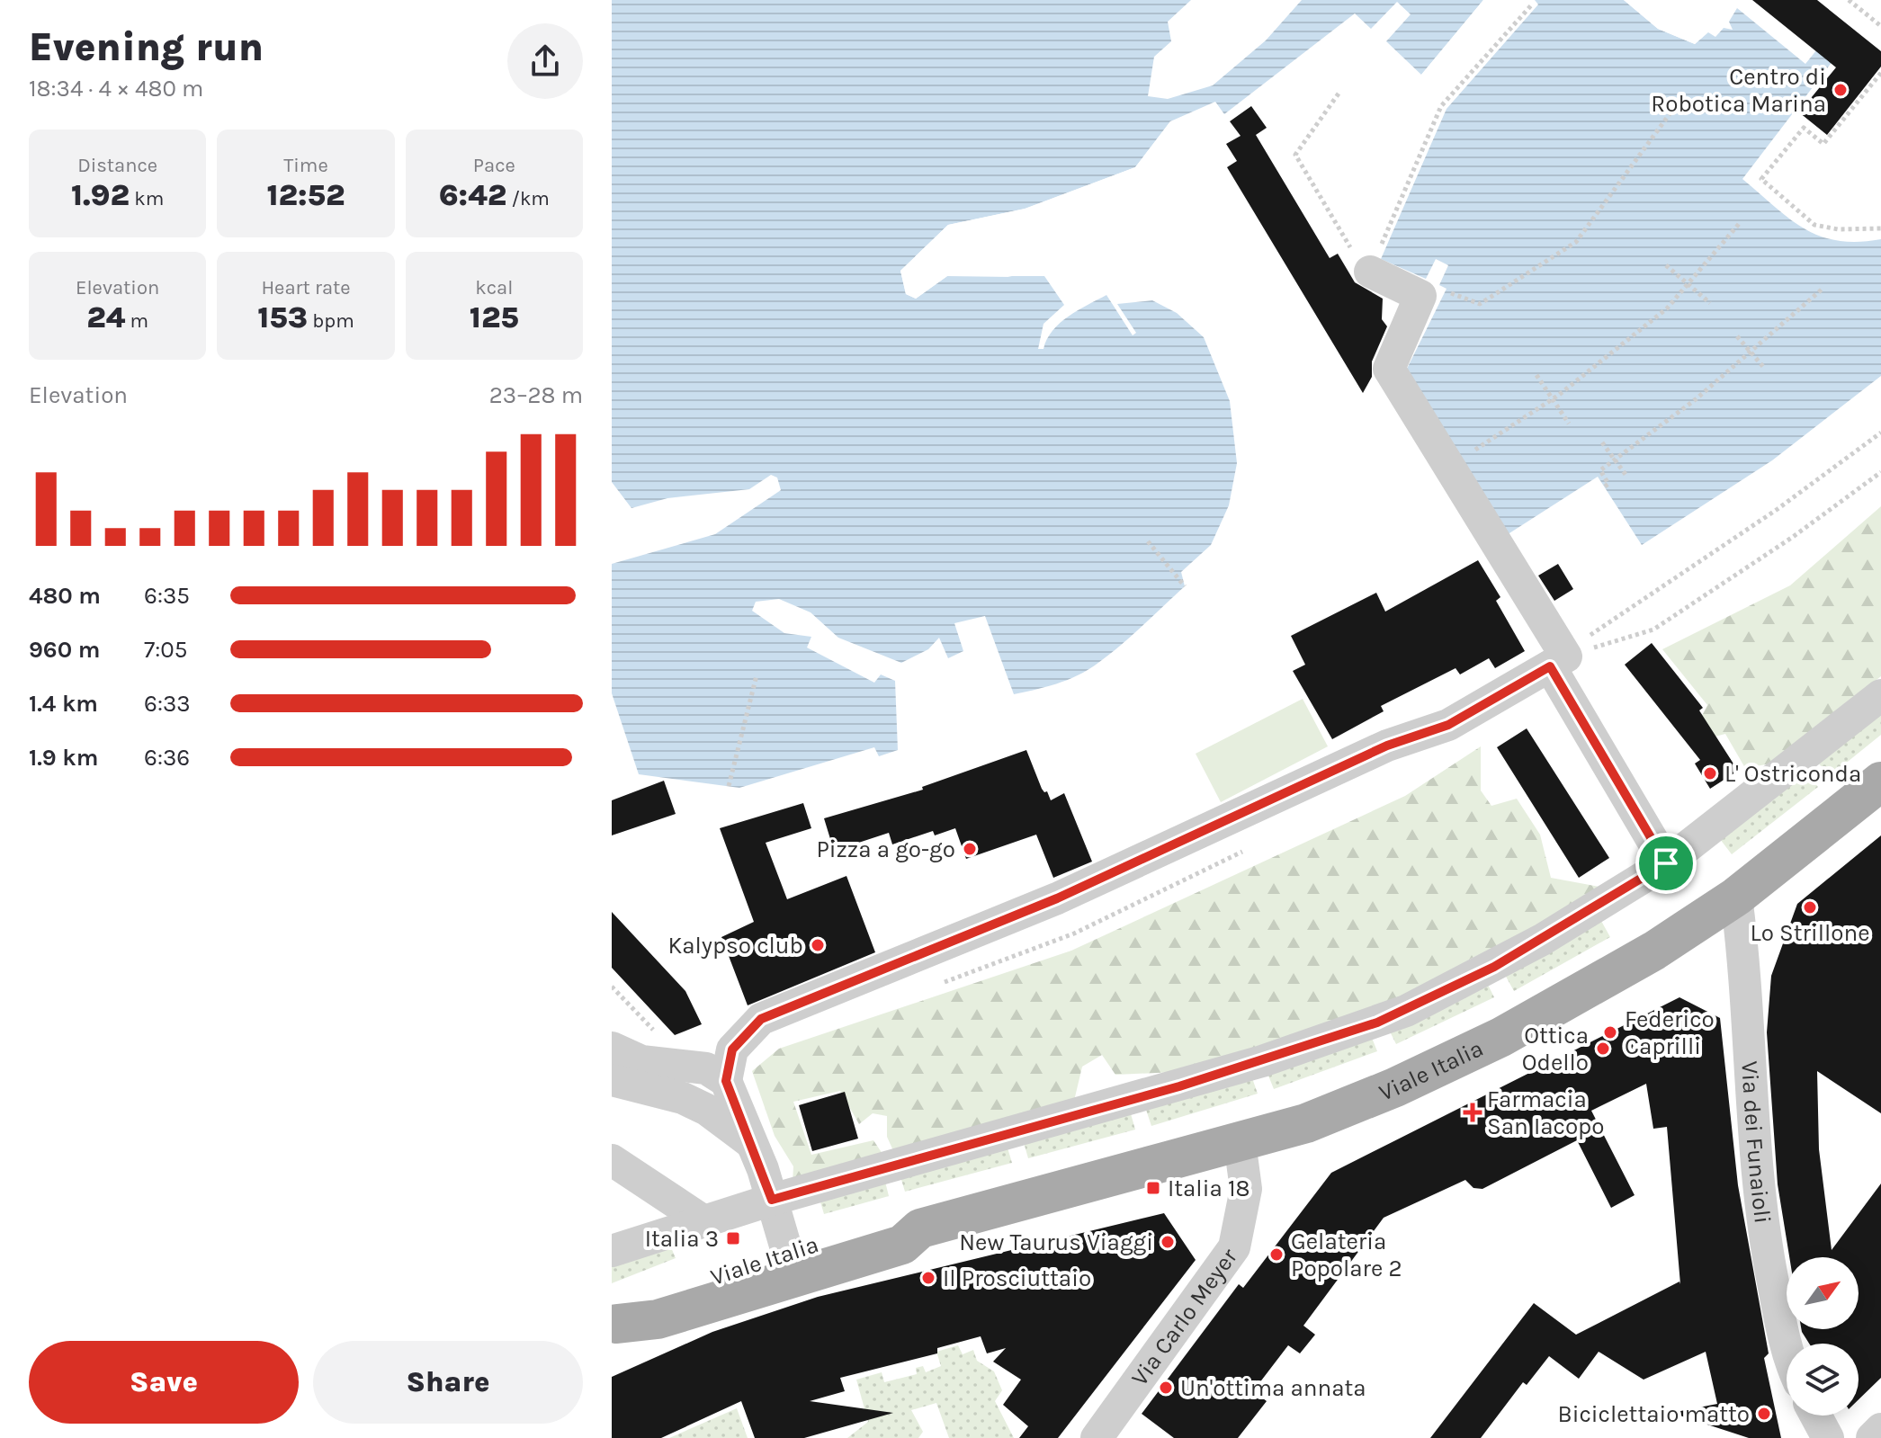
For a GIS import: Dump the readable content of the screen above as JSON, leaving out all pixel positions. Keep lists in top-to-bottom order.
{
  "streets": {
    "main road": ["Viale Italia"],
    "street": ["Via dei Funaioli", "Via Carlo Meyer"]
  },
  "crossings": [
    ["Viale Italia", "Via dei Funaioli"],
    ["Viale Italia", "Via Carlo Meyer"]
  ],
  "places": {
    "other": [
      "Centro di Robotica Marina",
      "L' Ostriconda",
      "Pizza a go-go",
      "Lo Strillone",
      "Kalypso club",
      "Federico Caprilli",
      "Ottica Odello",
      "New Taurus Viaggi",
      "Gelateria Popolare 2",
      "Il Prosciuttaio",
      "Un'ottima annata",
      "Biciclettaio matto"
    ],
    "health": ["Farmacia San Iacopo"],
    "transit": ["Italia 18", "Italia 3"]
  },
  "north": "top right",
  "page": {
    "heading": ["Evening run", "18:34 · 4 × 480 m"],
    "stats": [
      ["Distance", "1.92 km"],
      ["Time", "12:52"],
      ["Pace", "6:42 /km"],
      ["Elevation", "24 m"],
      ["Heart rate", "153 bpm"],
      ["kcal", "125"]
    ],
    "chart": ["Elevation", "23–28 m"],
    "list": [
      {
        "name": "480 m",
        "note": "6:35"
      },
      {
        "name": "960 m",
        "note": "7:05"
      },
      {
        "name": "1.4 km",
        "note": "6:33"
      },
      {
        "name": "1.9 km",
        "note": "6:36"
      }
    ],
    "buttons": ["Save", "Share"]
  }
}
